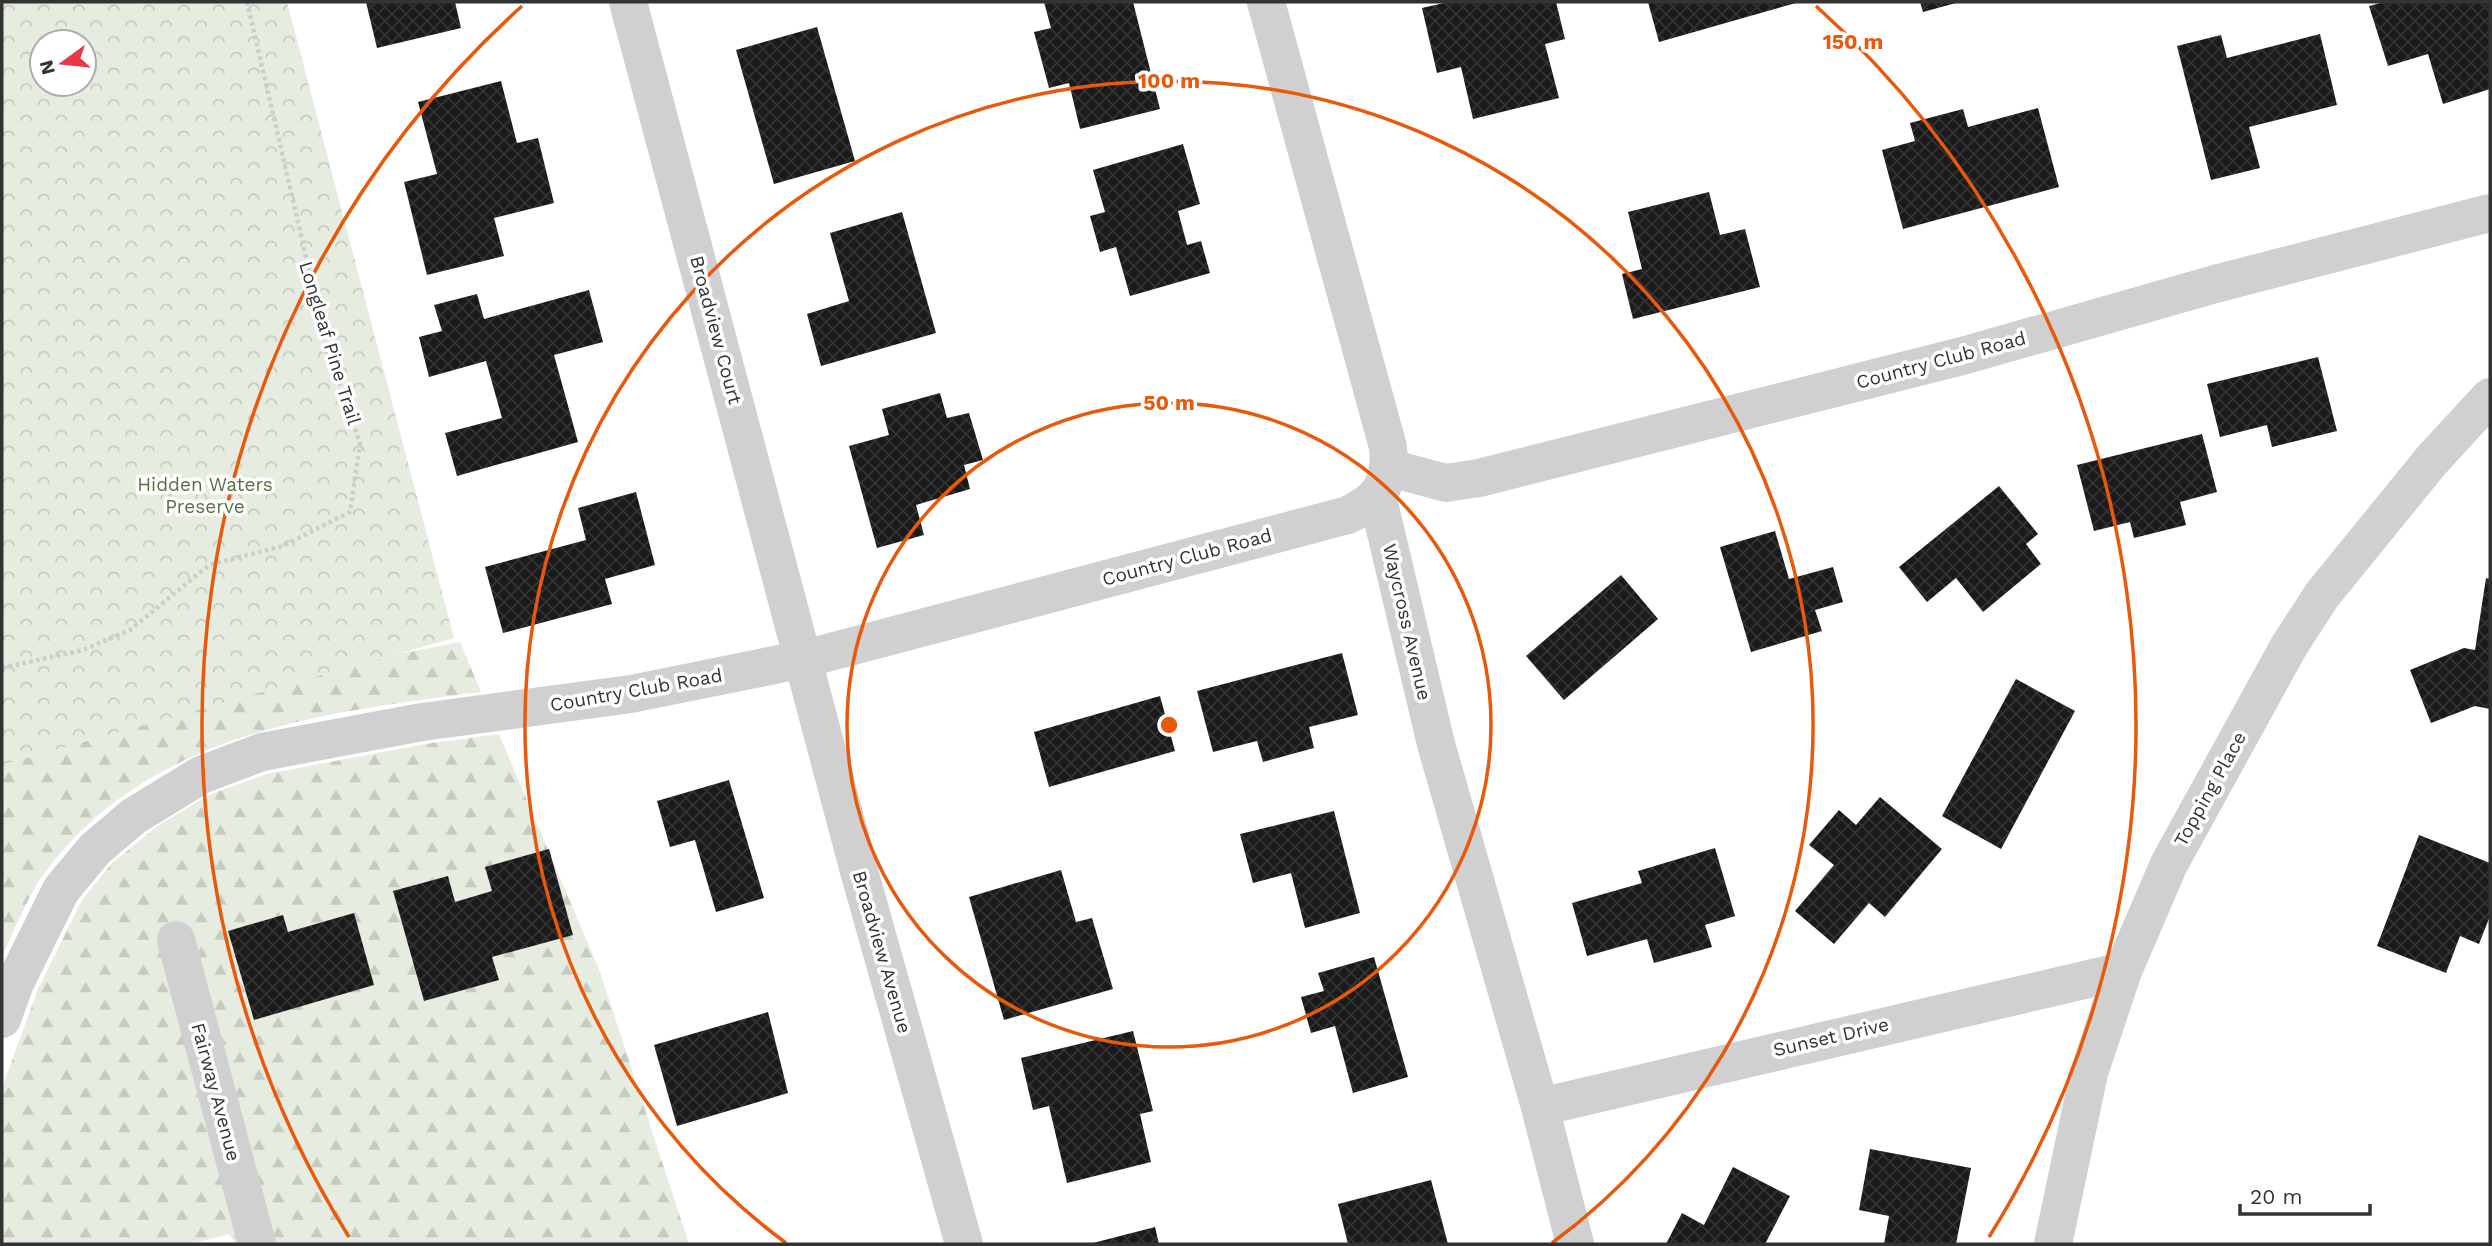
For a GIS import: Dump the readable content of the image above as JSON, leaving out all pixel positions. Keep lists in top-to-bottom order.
{
  "streets": {
    "street": [
      "Broadview Court",
      "Country Club Road",
      "Waycross Avenue",
      "Topping Place",
      "Broadview Avenue",
      "Sunset Drive",
      "Fairway Avenue"
    ],
    "path": ["Longleaf Pine Trail"]
  },
  "crossings": [
    ["Broadview Court", "Country Club Road"],
    ["Broadview Court", "Broadview Avenue"],
    ["Country Club Road", "Waycross Avenue"],
    ["Country Club Road", "Broadview Avenue"],
    ["Waycross Avenue", "Sunset Drive"],
    ["Topping Place", "Sunset Drive"]
  ],
  "parks": ["Hidden Waters Preserve"],
  "scale_bar": "20 m",
  "north": "left",
  "rings": ["150 m", "100 m", "50 m"]
}
